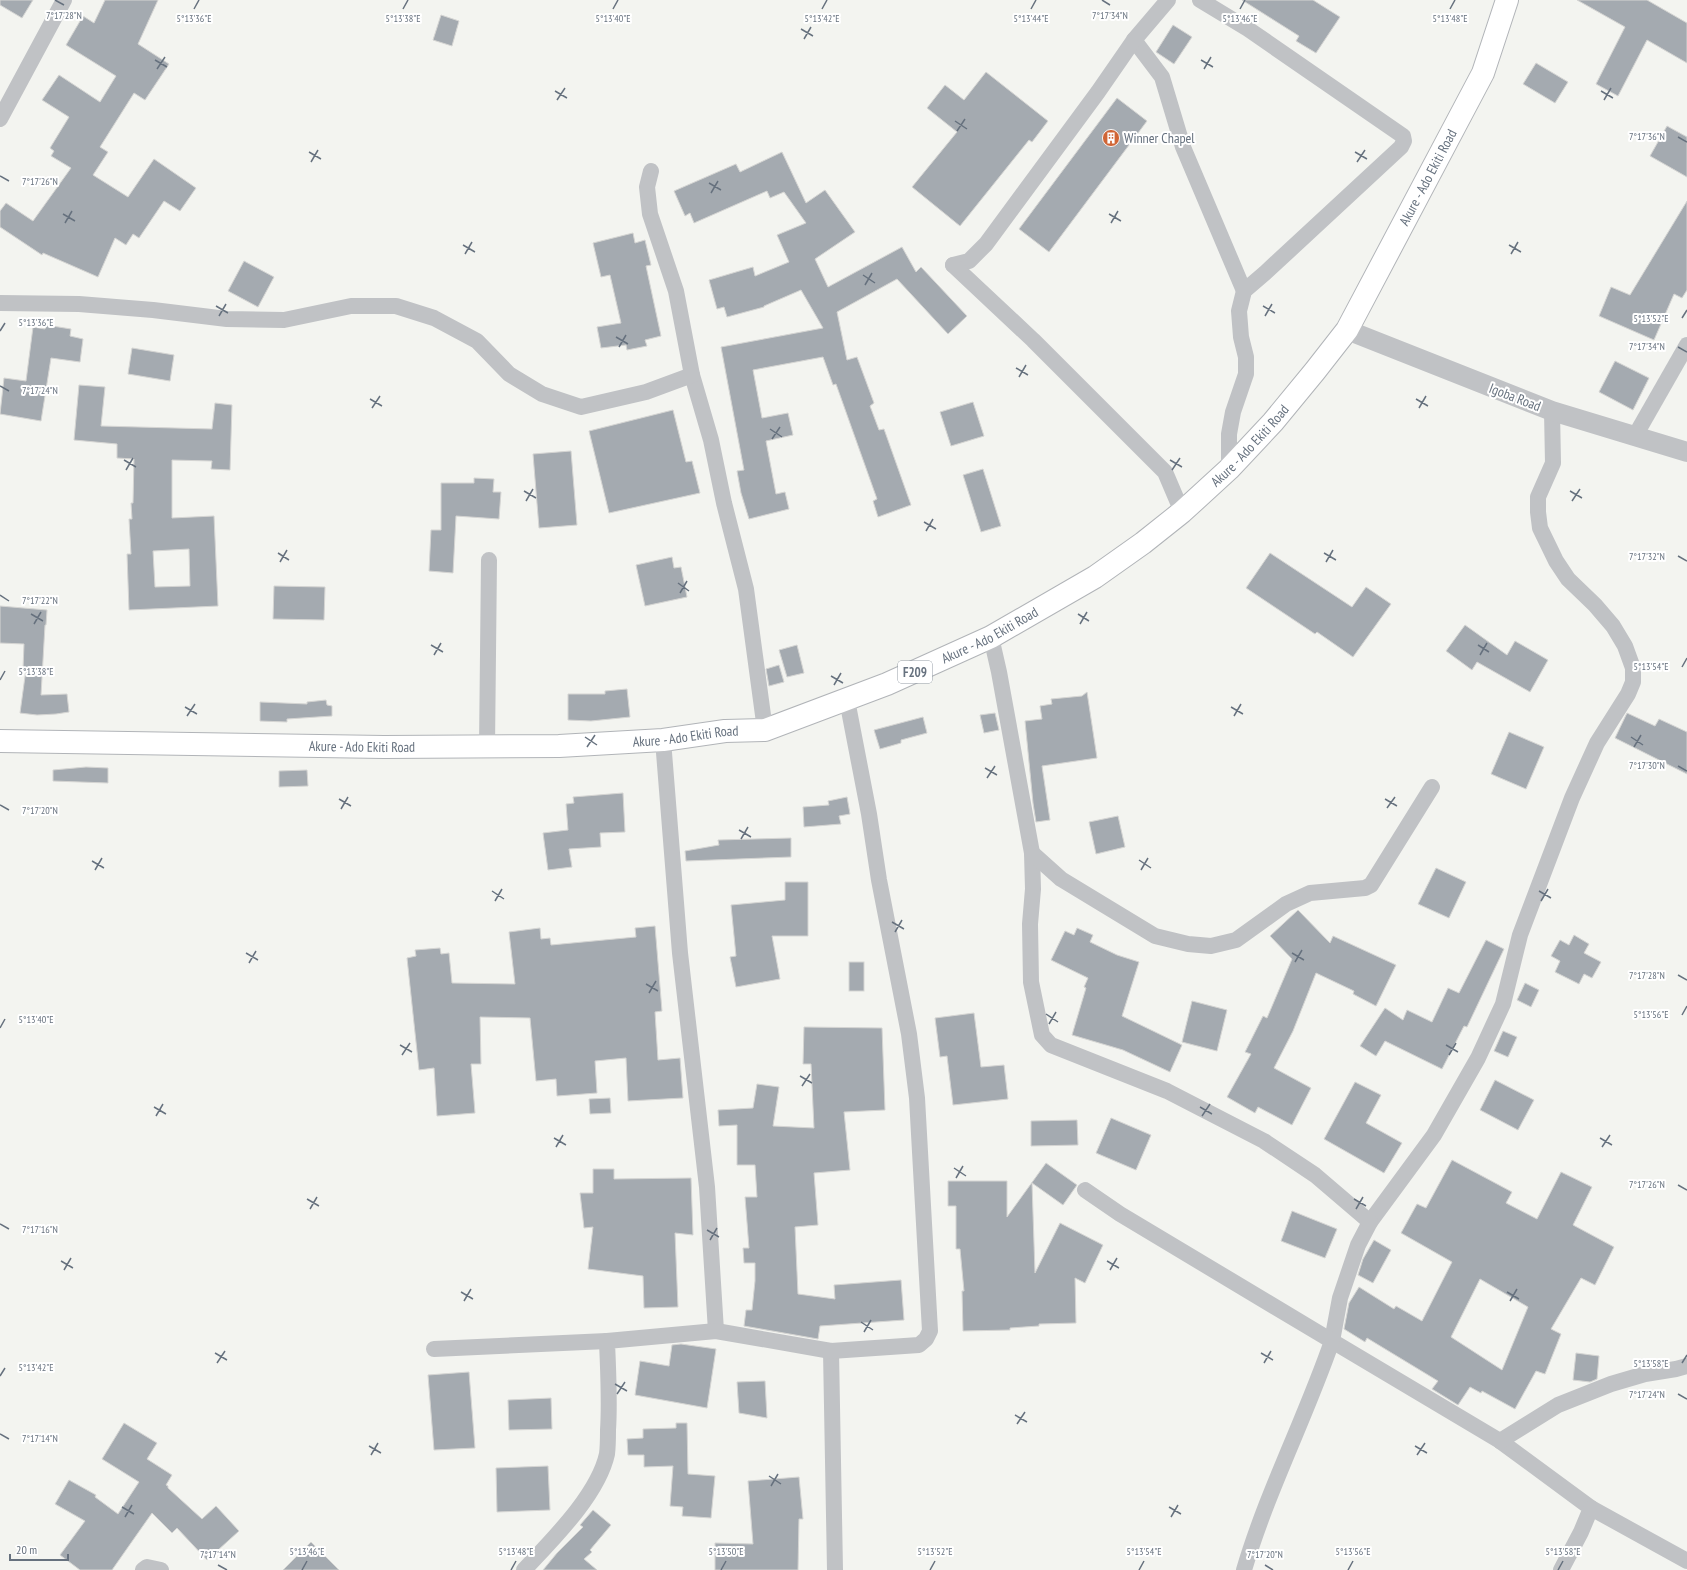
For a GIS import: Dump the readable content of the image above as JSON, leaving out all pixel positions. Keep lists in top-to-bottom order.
{
  "streets": {
    "main road": ["Akure - Ado Ekiti Road", "F209"],
    "street": ["Igoba Road"]
  },
  "crossings": [
    ["Akure - Ado Ekiti Road", "Igoba Road"]
  ],
  "places": {
    "building": ["Winner Chapel"]
  },
  "scale_bar": "20 m",
  "coordinates": [
    "7°17'28\"N",
    "7°17'34\"N",
    "5°13'36\"E",
    "5°13'38\"E",
    "5°13'40\"E",
    "5°13'42\"E",
    "5°13'44\"E",
    "5°13'46\"E",
    "5°13'48\"E",
    "7°17'36\"N",
    "7°17'26\"N",
    "5°13'52\"E",
    "7°17'24\"N",
    "7°17'32\"N",
    "7°17'22\"N",
    "5°13'54\"E",
    "7°17'30\"N",
    "7°17'20\"N",
    "5°13'56\"E",
    "7°17'16\"N",
    "5°13'58\"E",
    "7°17'14\"N",
    "5°13'50\"E"
  ]
}
